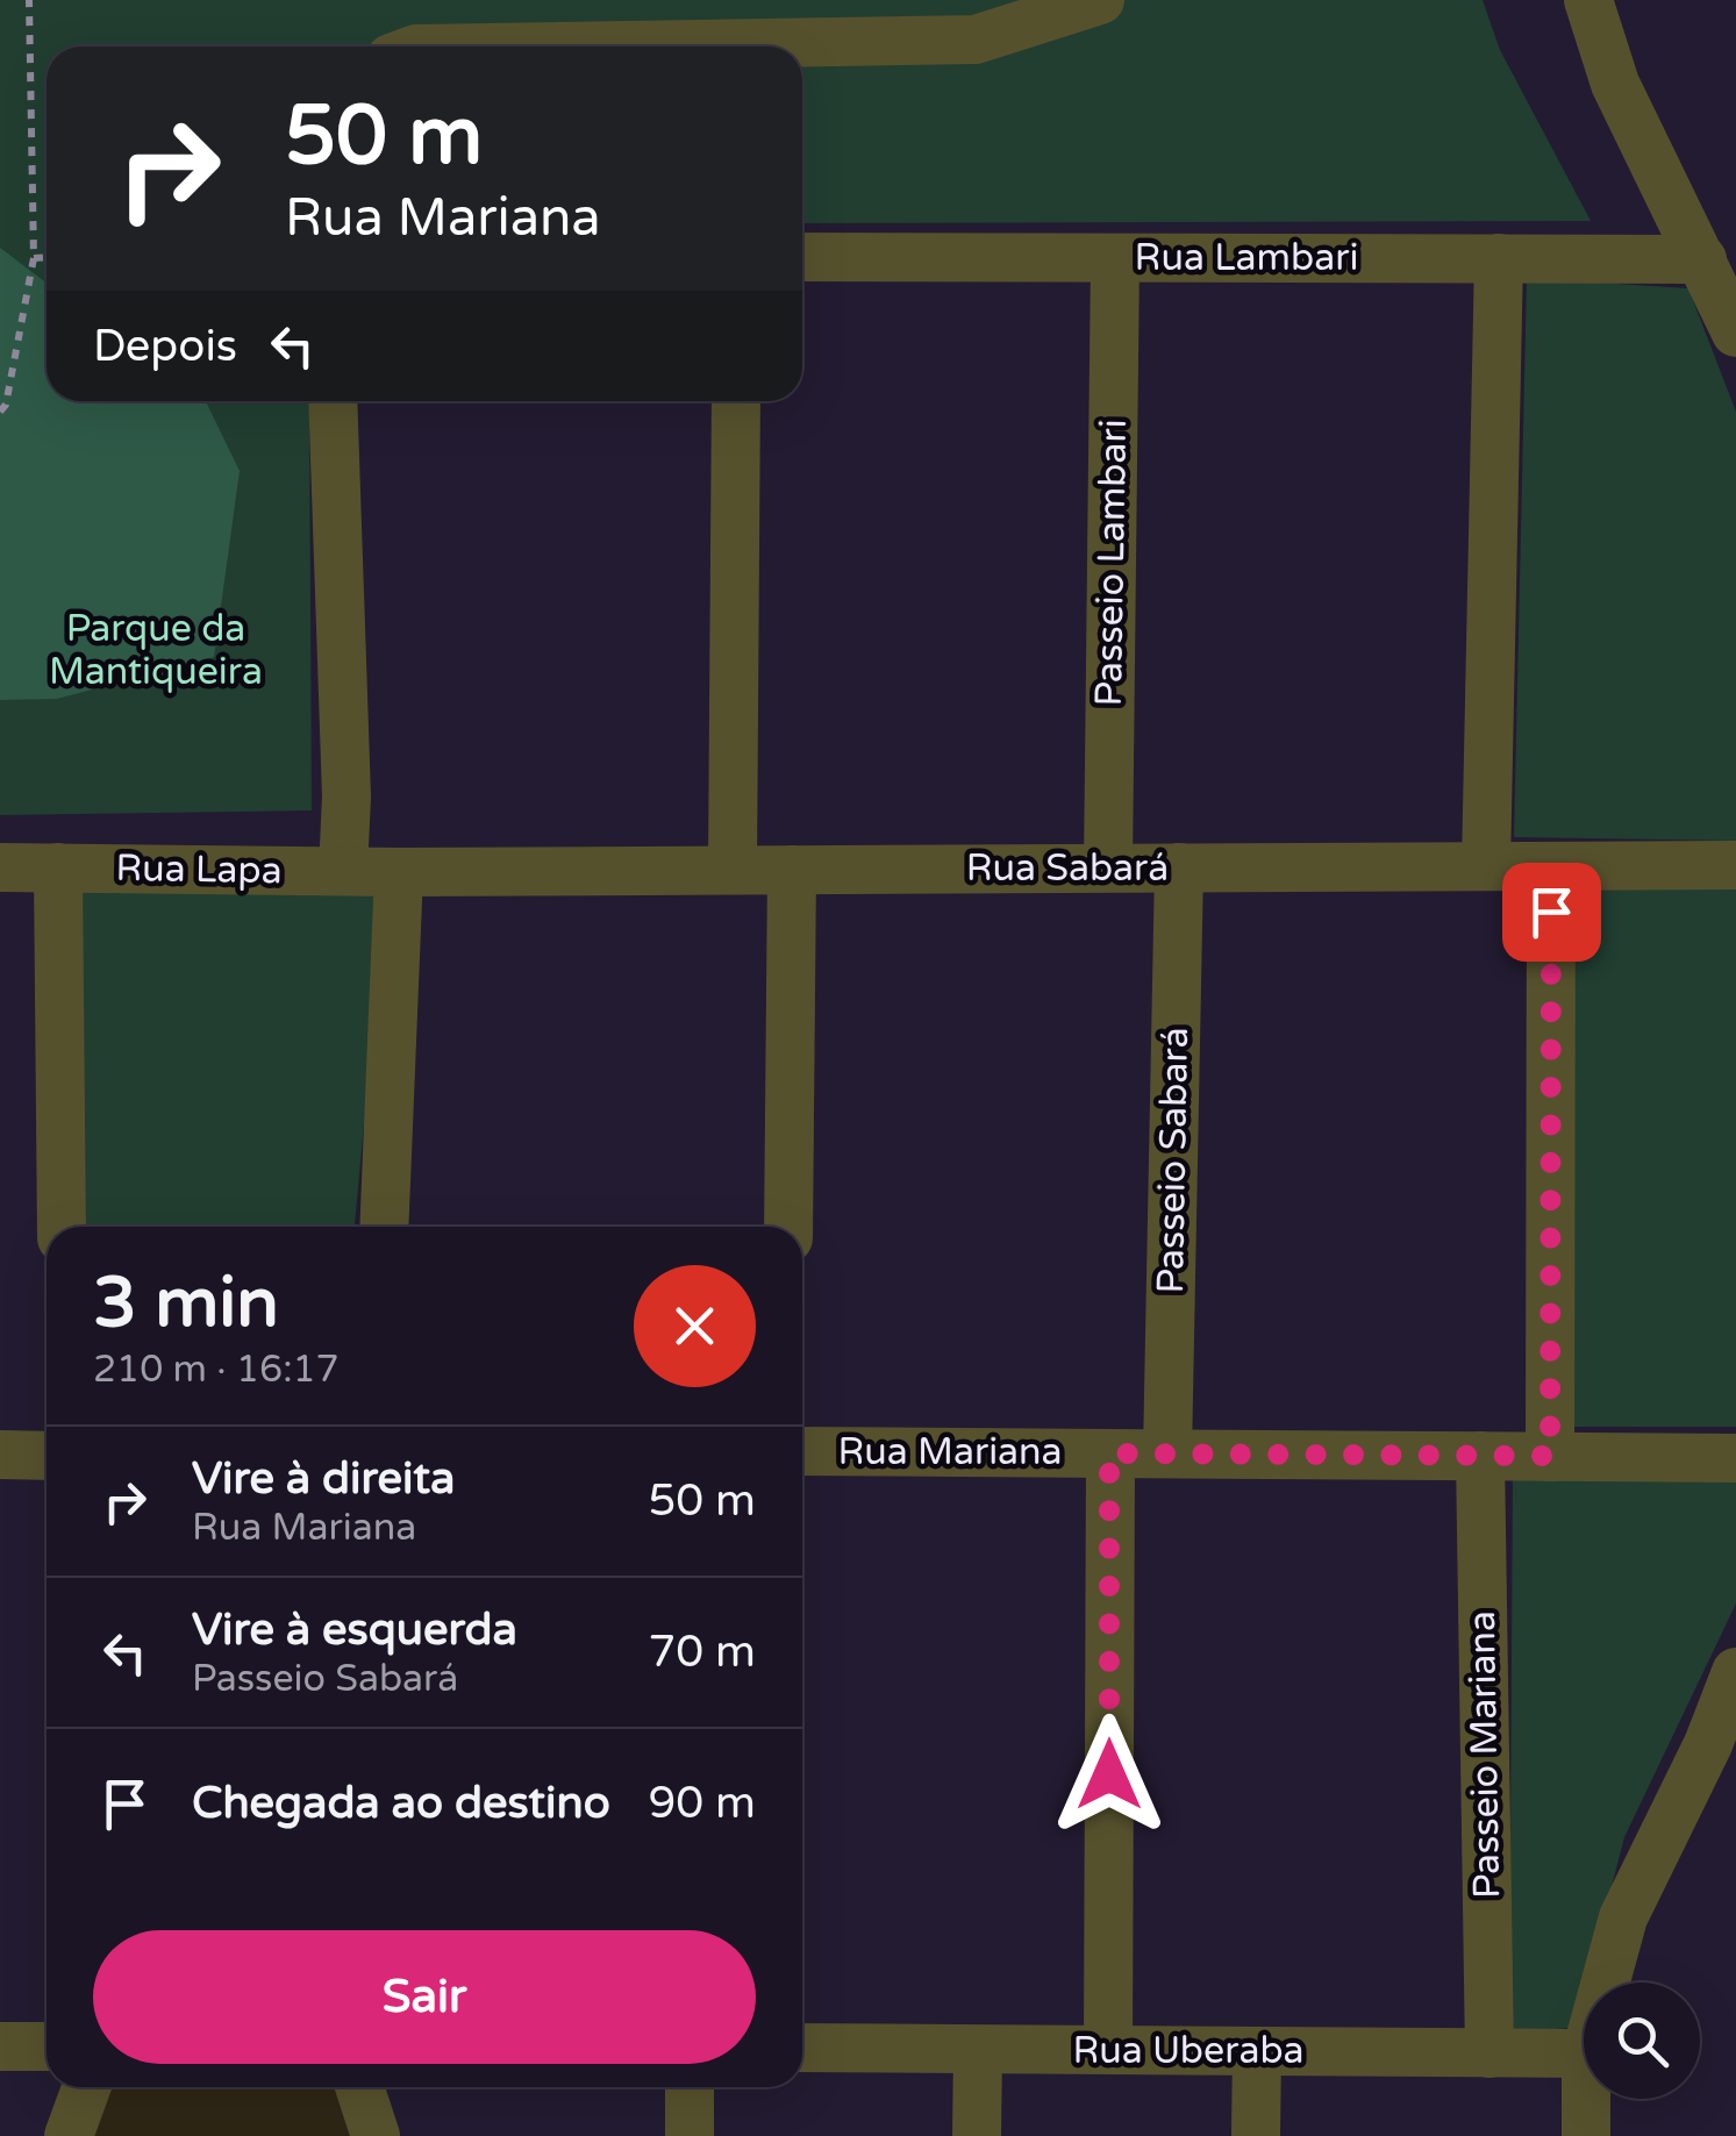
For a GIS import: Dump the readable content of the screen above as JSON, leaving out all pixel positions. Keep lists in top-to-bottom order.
{
  "streets": {
    "street": [
      "Rua Lambari",
      "Passeio Lambari",
      "Rua Sabará",
      "Rua Lapa",
      "Passeio Sabará",
      "Rua Mariana",
      "Passeio Mariana",
      "Rua Uberaba"
    ]
  },
  "crossings": [
    ["Rua Lambari", "Passeio Lambari"],
    ["Passeio Lambari", "Rua Sabará"],
    ["Rua Sabará", "Rua Lapa"],
    ["Rua Sabará", "Passeio Sabará"],
    ["Passeio Sabará", "Rua Mariana"],
    ["Rua Mariana", "Passeio Mariana"],
    ["Passeio Mariana", "Rua Uberaba"]
  ],
  "parks": ["Parque da Mantiqueira"],
  "page": {
    "turn": ["50 m", "Rua Mariana"],
    "then": "Depois",
    "heading": ["3 min", "210 m · 16:17"],
    "list": [
      {
        "name": "Vire à direita",
        "note": "Rua Mariana",
        "value": "50 m"
      },
      {
        "name": "Vire à esquerda",
        "note": "Passeio Sabará",
        "value": "70 m"
      },
      {
        "name": "Chegada ao destino",
        "value": "90 m"
      }
    ],
    "buttons": "Sair"
  }
}
